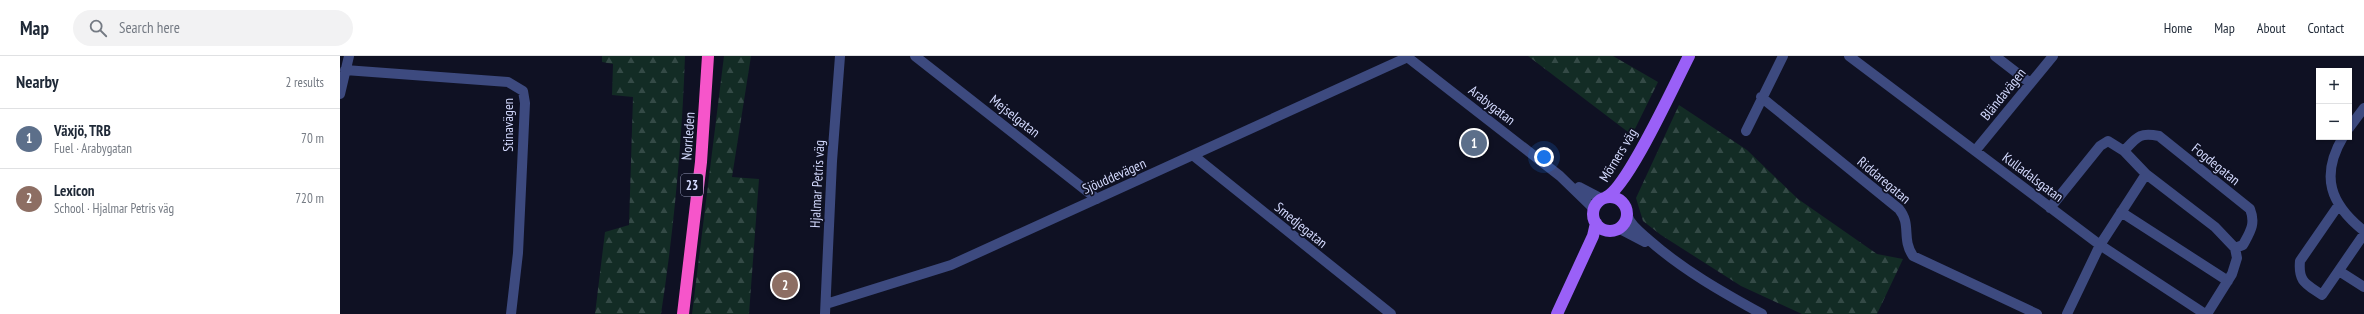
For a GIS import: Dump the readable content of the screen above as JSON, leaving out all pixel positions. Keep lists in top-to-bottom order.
{
  "streets": {
    "highway": ["Norrleden", "23"],
    "main road": ["Mörners väg"],
    "street": [
      "Bländavägen",
      "Arabygatan",
      "Mejselgatan",
      "Stinavägen",
      "Fogdegatan",
      "Sjöuddevägen",
      "Kulladalsgatan",
      "Riddaregatan",
      "Hjalmar Petris väg",
      "Smedjegatan"
    ]
  },
  "crossings": [
    ["Bländavägen", "Kulladalsgatan"],
    ["Arabygatan", "Mörners väg"],
    ["Arabygatan", "Sjöuddevägen"],
    ["Mejselgatan", "Sjöuddevägen"],
    ["Sjöuddevägen", "Hjalmar Petris väg"],
    ["Sjöuddevägen", "Smedjegatan"]
  ],
  "page": {
    "header": "Map",
    "search": "Search here",
    "nav": [
      "Home",
      "Map",
      "About",
      "Contact"
    ],
    "heading": ["Nearby", "2 results"],
    "map_buttons": ["+", "−"],
    "list": [
      {
        "mark": "1",
        "name": "Växjö, TRB",
        "note": "Fuel · Arabygatan",
        "value": "70 m"
      },
      {
        "mark": "2",
        "name": "Lexicon",
        "note": "School · Hjalmar Petris väg",
        "value": "720 m"
      }
    ],
    "pins": ["1", "2"]
  }
}
